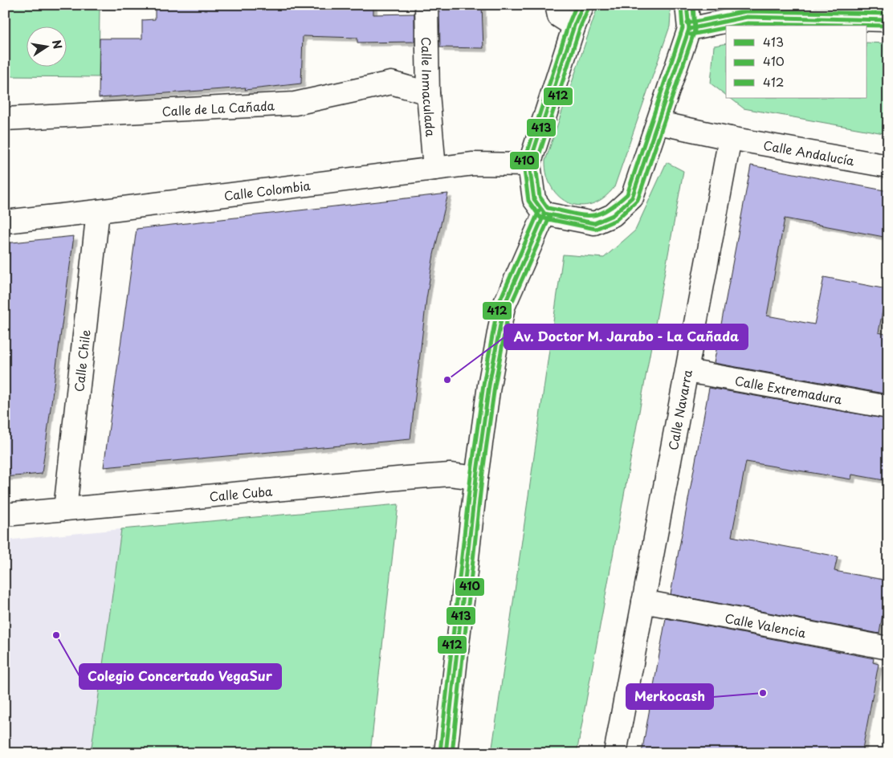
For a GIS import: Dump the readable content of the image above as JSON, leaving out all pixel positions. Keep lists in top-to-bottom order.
{
  "streets": {
    "street": [
      "Calle Inmaculada",
      "Calle de La Cañada",
      "Calle Andalucía",
      "Calle Colombia",
      "Calle Chile",
      "Calle Extremadura",
      "Calle Navarra",
      "Calle Cuba",
      "Calle Valencia"
    ]
  },
  "crossings": [
    ["Calle Inmaculada", "Calle de La Cañada"],
    ["Calle Inmaculada", "Calle Colombia"],
    ["Calle Andalucía", "Calle Navarra"],
    ["Calle Colombia", "Calle Chile"],
    ["Calle Chile", "Calle Cuba"],
    ["Calle Extremadura", "Calle Navarra"],
    ["Calle Navarra", "Calle Valencia"]
  ],
  "places": ["Av. Doctor M. Jarabo - La Cañada", "Colegio Concertado VegaSur", "Merkocash"],
  "lines": ["transit line 413", "transit line 410", "transit line 412"],
  "legend": ["413", "410", "412"],
  "north": "right"
}
